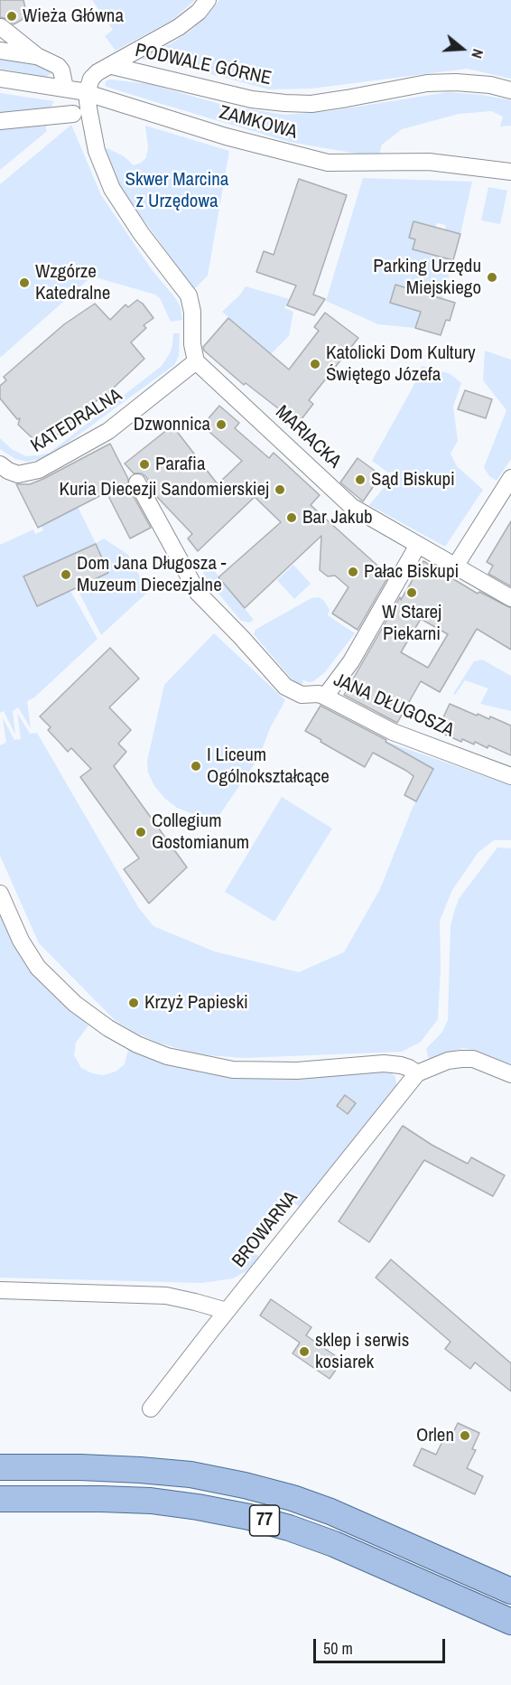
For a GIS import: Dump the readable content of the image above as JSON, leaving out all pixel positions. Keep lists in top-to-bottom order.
{
  "streets": {
    "main road": ["77"],
    "street": [
      "PODWALE GÓRNE",
      "ZAMKOWA",
      "KATEDRALNA",
      "MARIACKA",
      "JANA DŁUGOSZA",
      "BROWARNA"
    ]
  },
  "crossings": [
    ["KATEDRALNA", "MARIACKA"]
  ],
  "parks": ["Skwer Marcina z Urzędowa"],
  "places": [
    "Wieża Główna",
    "Parking Urzędu Miejskiego",
    "Wzgórze Katedralne",
    "Katolicki Dom Kultury Świętego Józefa",
    "Dzwonnica",
    "Parafia",
    "Sąd Biskupi",
    "Kuria Diecezji Sandomierskiej",
    "Bar Jakub",
    "Pałac Biskupi",
    "Dom Jana Długosza - Muzeum Diecezjalne",
    "W Starej Piekarni",
    "I Liceum Ogólnokształcące",
    "Collegium Gostomianum",
    "Krzyż Papieski",
    "sklep i serwis kosiarek",
    "Orlen"
  ],
  "scale_bar": "50 m",
  "north": "right"
}
